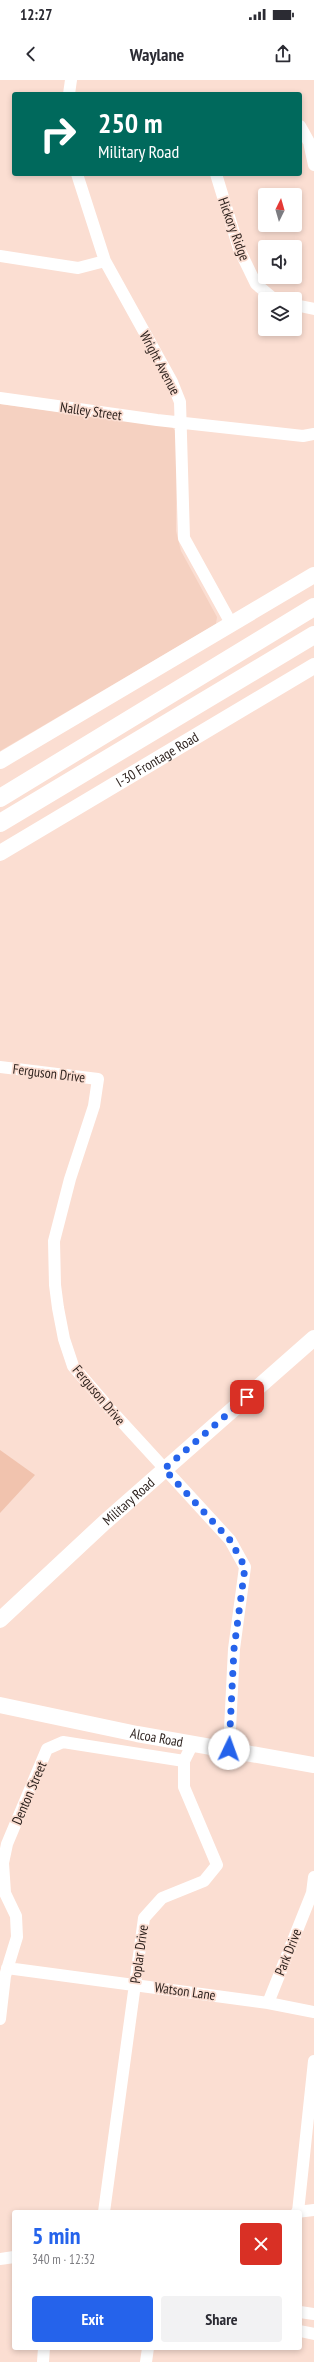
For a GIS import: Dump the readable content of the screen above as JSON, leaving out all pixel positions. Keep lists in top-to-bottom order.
{
  "streets": {
    "main road": ["I-30 Frontage Road", "Military Road", "Alcoa Road"],
    "street": [
      "Hickory Ridge",
      "Wright Avenue",
      "Nalley Street",
      "Ferguson Drive",
      "Denton Street",
      "Park Drive",
      "Poplar Drive",
      "Watson Lane"
    ]
  },
  "crossings": [
    ["Wright Avenue", "Nalley Street"],
    ["Ferguson Drive", "Military Road"],
    ["Ferguson Drive", "Alcoa Road"],
    ["Alcoa Road", "Poplar Drive"],
    ["Denton Street", "Poplar Drive"],
    ["Denton Street", "Watson Lane"],
    ["Park Drive", "Watson Lane"],
    ["Poplar Drive", "Watson Lane"]
  ],
  "north": "top",
  "page": {
    "status": "12:27",
    "header": "Waylane",
    "turn": ["250 m", "Military Road"],
    "heading": ["5 min", "340 m · 12:32"],
    "buttons": ["Exit", "Share"]
  }
}
